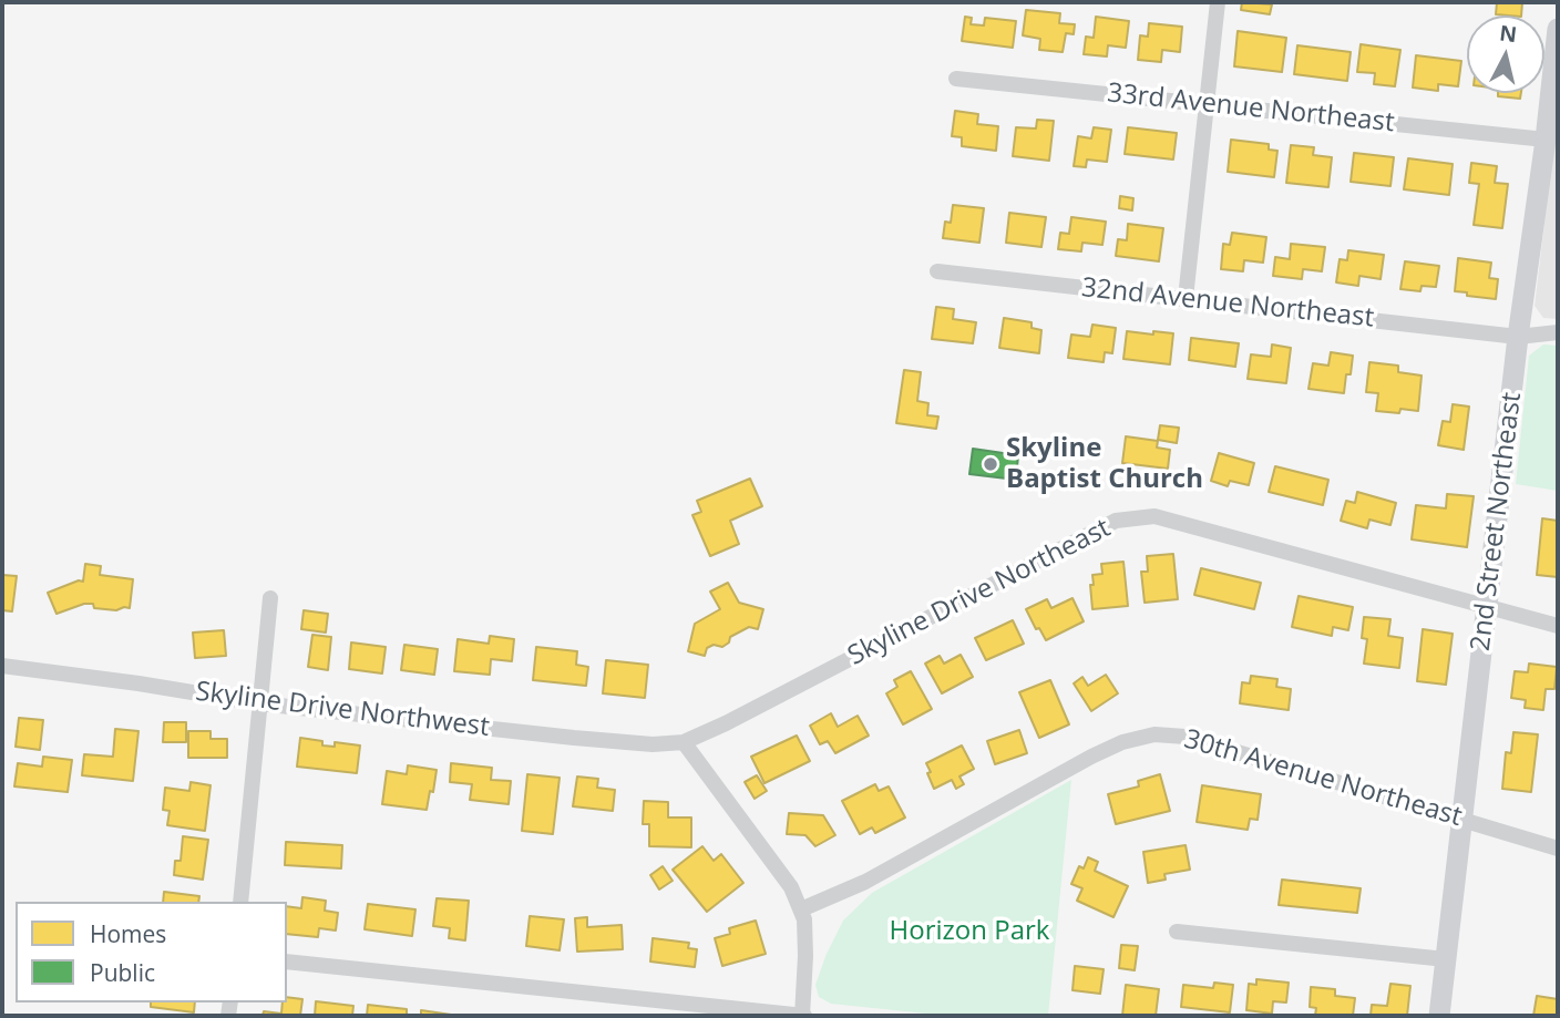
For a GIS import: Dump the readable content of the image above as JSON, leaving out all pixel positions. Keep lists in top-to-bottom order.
{
  "streets": {
    "street": [
      "33rd Avenue Northeast",
      "32nd Avenue Northeast",
      "2nd Street Northeast",
      "Skyline Drive Northeast",
      "Skyline Drive Northwest",
      "30th Avenue Northeast"
    ]
  },
  "crossings": [
    ["33rd Avenue Northeast", "2nd Street Northeast"],
    ["32nd Avenue Northeast", "2nd Street Northeast"],
    ["2nd Street Northeast", "Skyline Drive Northeast"],
    ["2nd Street Northeast", "30th Avenue Northeast"],
    ["Skyline Drive Northeast", "Skyline Drive Northwest"]
  ],
  "parks": ["Horizon Park"],
  "places": ["Skyline Baptist Church"],
  "legend": ["Homes", "Public"],
  "north": "top"
}
